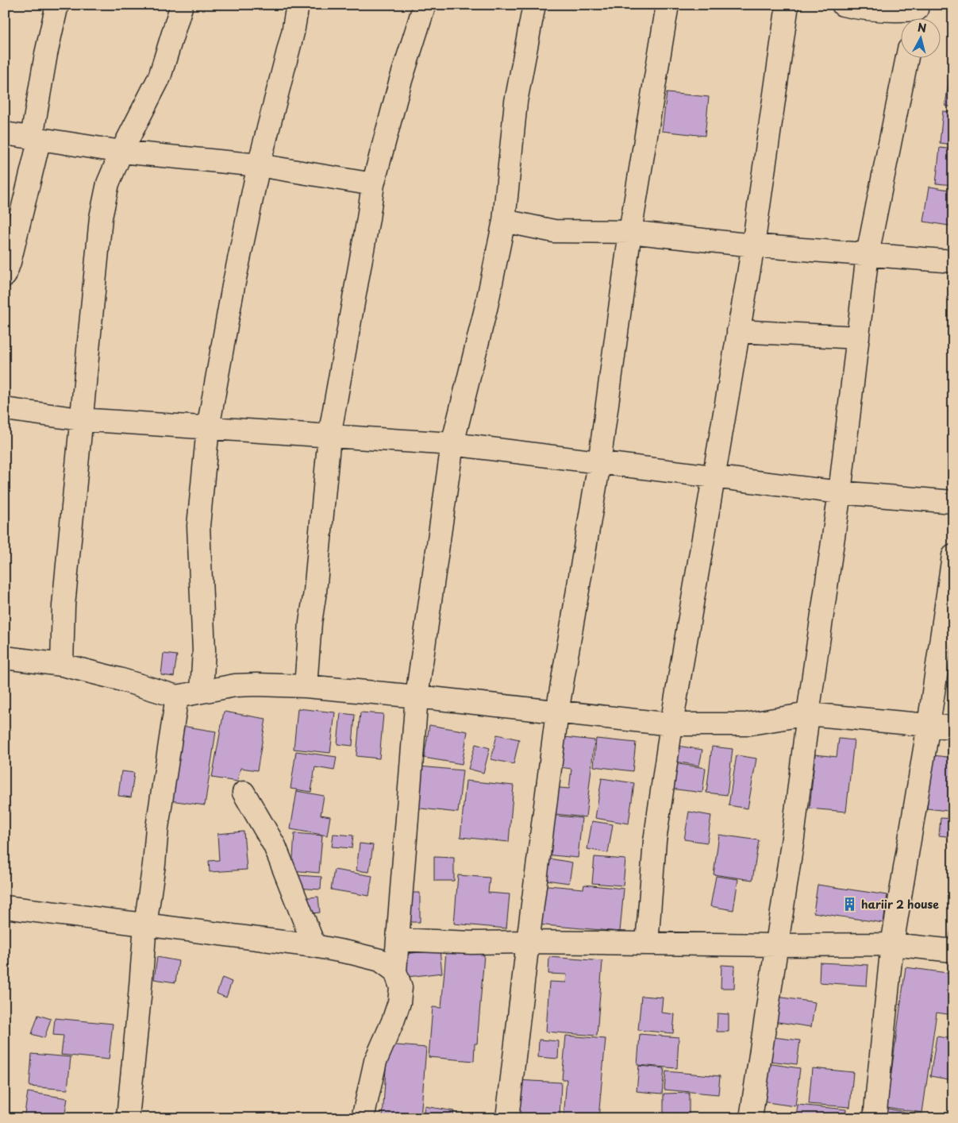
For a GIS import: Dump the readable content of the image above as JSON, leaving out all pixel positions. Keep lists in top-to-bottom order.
{
  "places": {
    "building": ["hariir 2 house"]
  },
  "north": "top"
}
